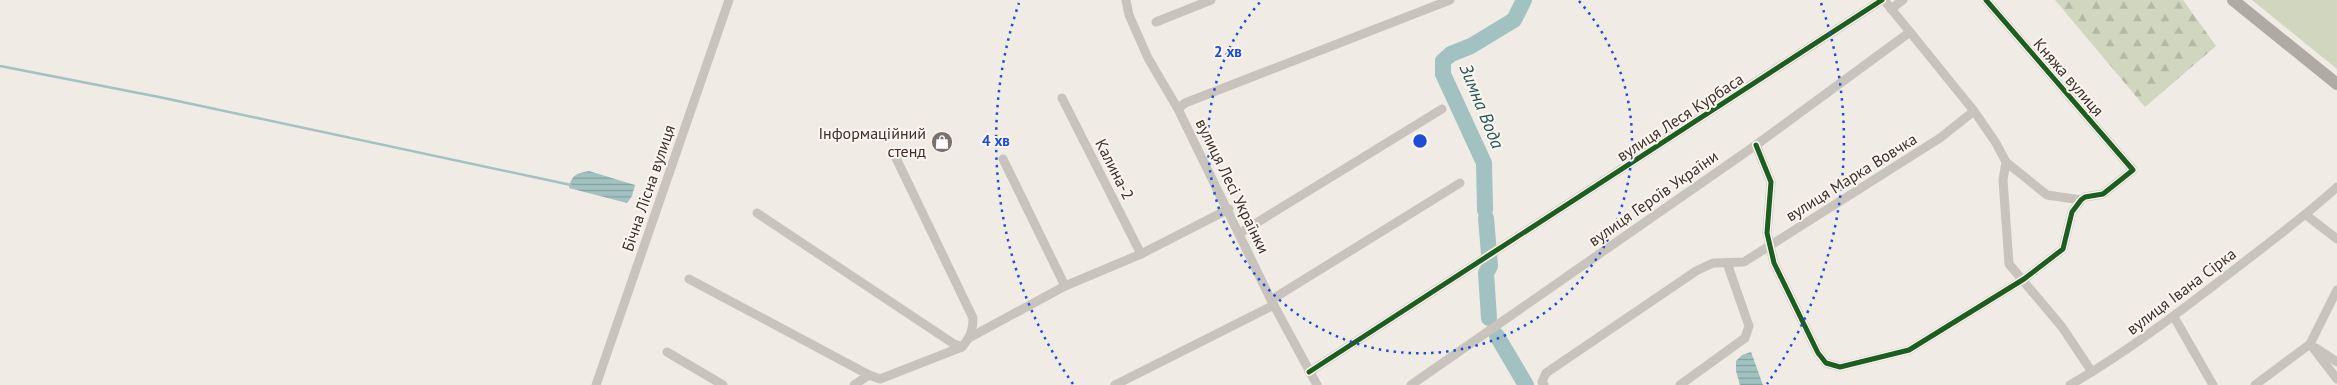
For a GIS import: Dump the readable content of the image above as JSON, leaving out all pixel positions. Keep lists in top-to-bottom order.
{
  "streets": {
    "street": [
      "Княжа вулиця",
      "вулиця Леся Курбаса",
      "Калина-2",
      "вулиця Марка Вовчка",
      "вулиця Лесі Українки",
      "Бічна Лісна вулиця",
      "вулиця Героїв України",
      "вулиця Івана Сірка"
    ]
  },
  "crossings": [
    ["вулиця Леся Курбаса", "вулиця Лесі Українки"]
  ],
  "water": ["Зимна Вода"],
  "places": {
    "shop": ["Інформаційний стенд"]
  },
  "rings": ["2 хв", "4 хв"]
}
